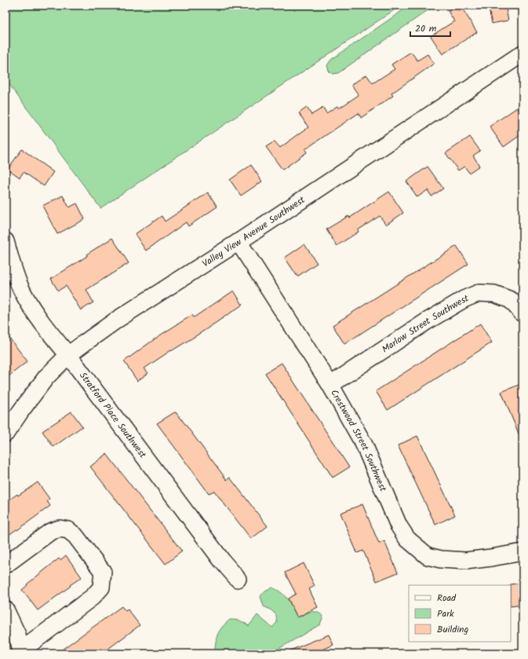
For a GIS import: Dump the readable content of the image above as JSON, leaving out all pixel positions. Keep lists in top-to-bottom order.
{
  "streets": {
    "street": [
      "Valley View Avenue Southwest",
      "Marlow Street Southwest",
      "Stratford Place Southwest",
      "Crestwood Street Southwest"
    ]
  },
  "crossings": [
    ["Valley View Avenue Southwest", "Stratford Place Southwest"],
    ["Valley View Avenue Southwest", "Crestwood Street Southwest"],
    ["Marlow Street Southwest", "Crestwood Street Southwest"]
  ],
  "legend": ["Road", "Park", "Building"],
  "scale_bar": "20 m"
}
